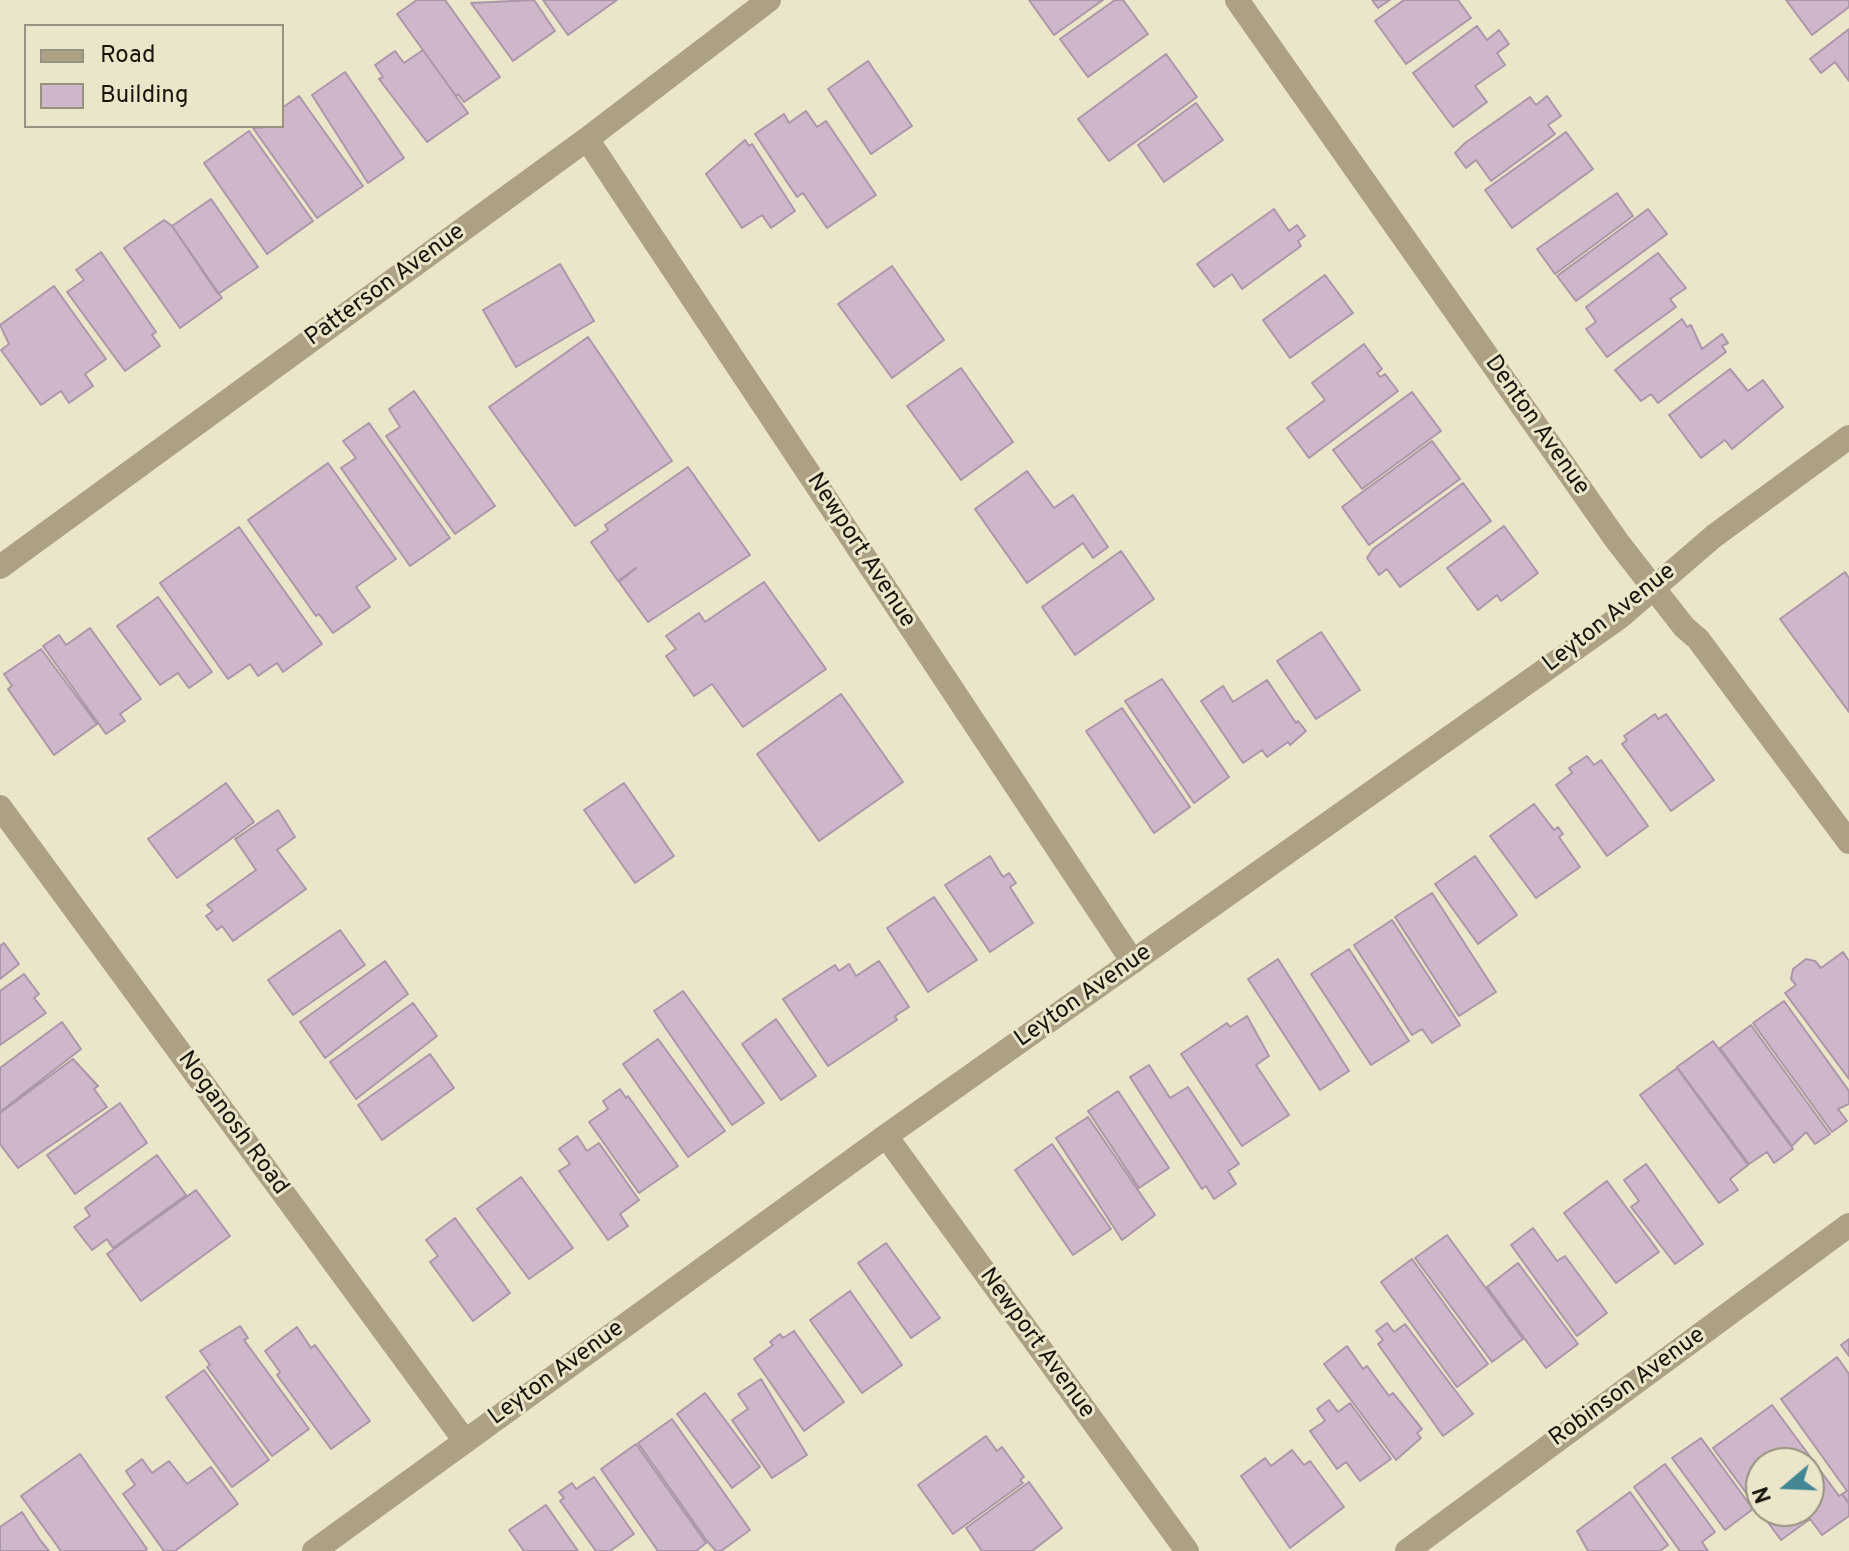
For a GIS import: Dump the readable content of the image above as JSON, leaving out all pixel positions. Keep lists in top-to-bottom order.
{
  "streets": {
    "street": [
      "Patterson Avenue",
      "Denton Avenue",
      "Newport Avenue",
      "Leyton Avenue",
      "Noganosh Road",
      "Robinson Avenue"
    ]
  },
  "crossings": [
    ["Patterson Avenue", "Newport Avenue"],
    ["Denton Avenue", "Leyton Avenue"],
    ["Newport Avenue", "Leyton Avenue"],
    ["Leyton Avenue", "Noganosh Road"]
  ],
  "legend": ["Road", "Building"],
  "north": "left"
}
